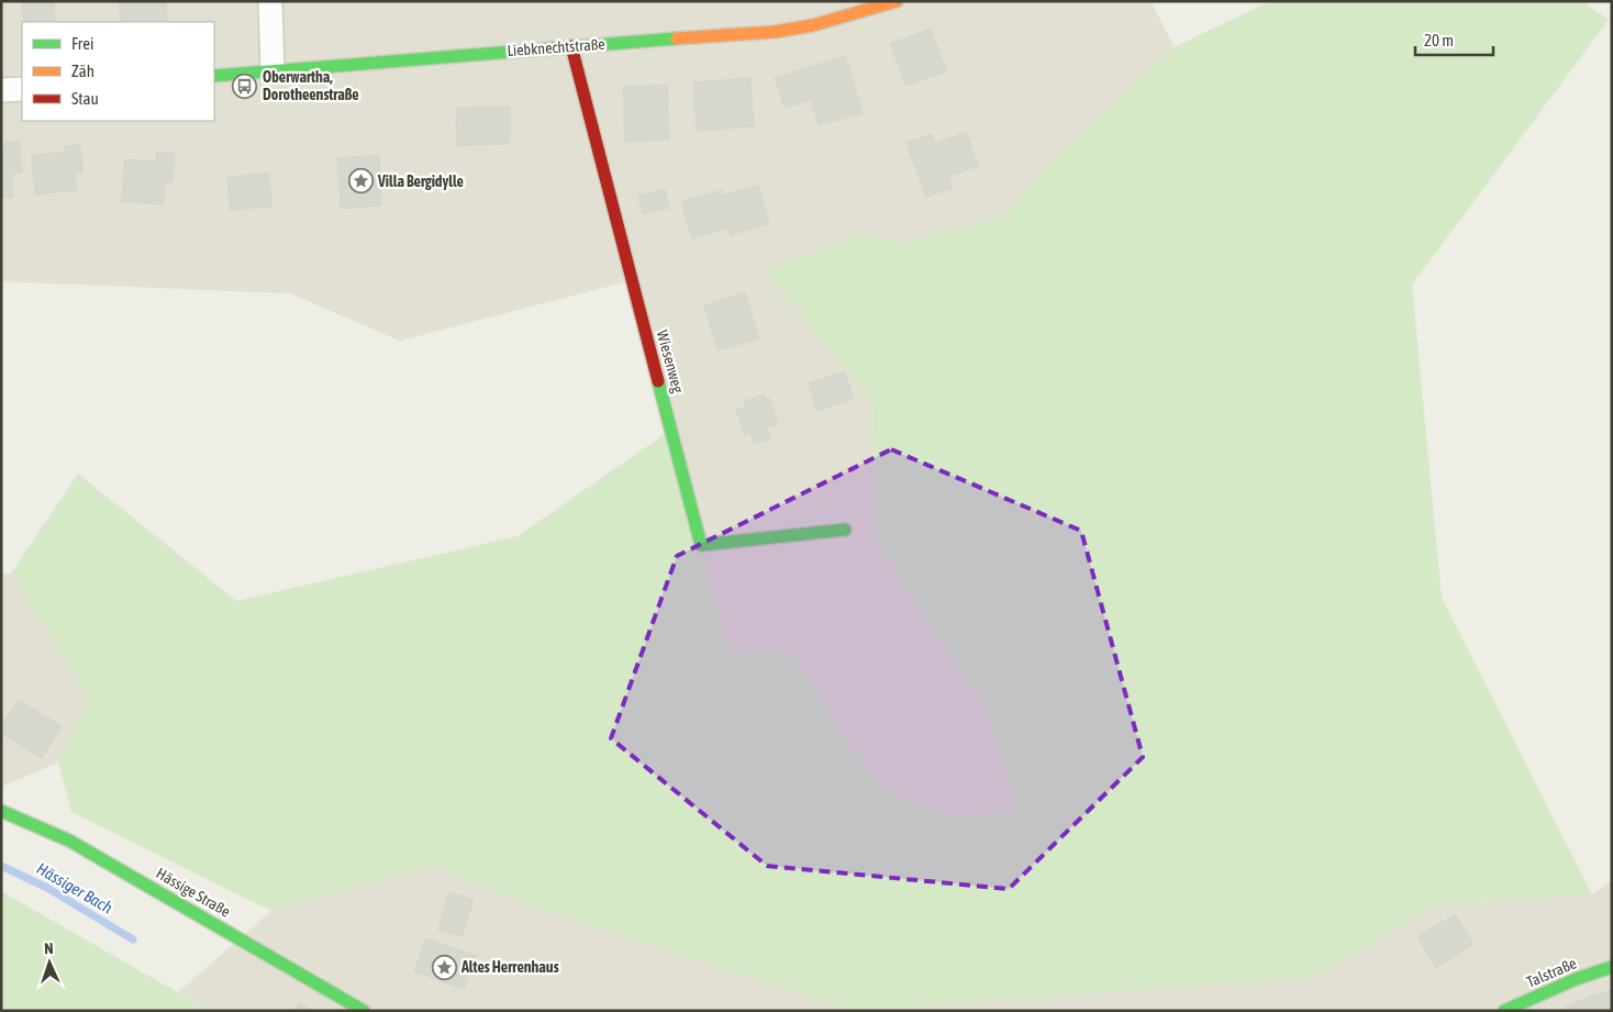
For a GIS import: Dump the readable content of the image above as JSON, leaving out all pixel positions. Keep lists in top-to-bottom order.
{
  "streets": {
    "street": [
      "Liebknechtstraße",
      "Wiesenweg",
      "Hässige Straße",
      "Talstraße"
    ]
  },
  "crossings": [
    ["Liebknechtstraße", "Wiesenweg"]
  ],
  "water": ["Hässiger Bach"],
  "places": {
    "bus stop": ["Oberwartha, Dorotheenstraße"],
    "place": ["Villa Bergidylle", "Altes Herrenhaus"]
  },
  "legend": ["Frei", "Zäh", "Stau"],
  "scale_bar": "20 m",
  "north": "top"
}
